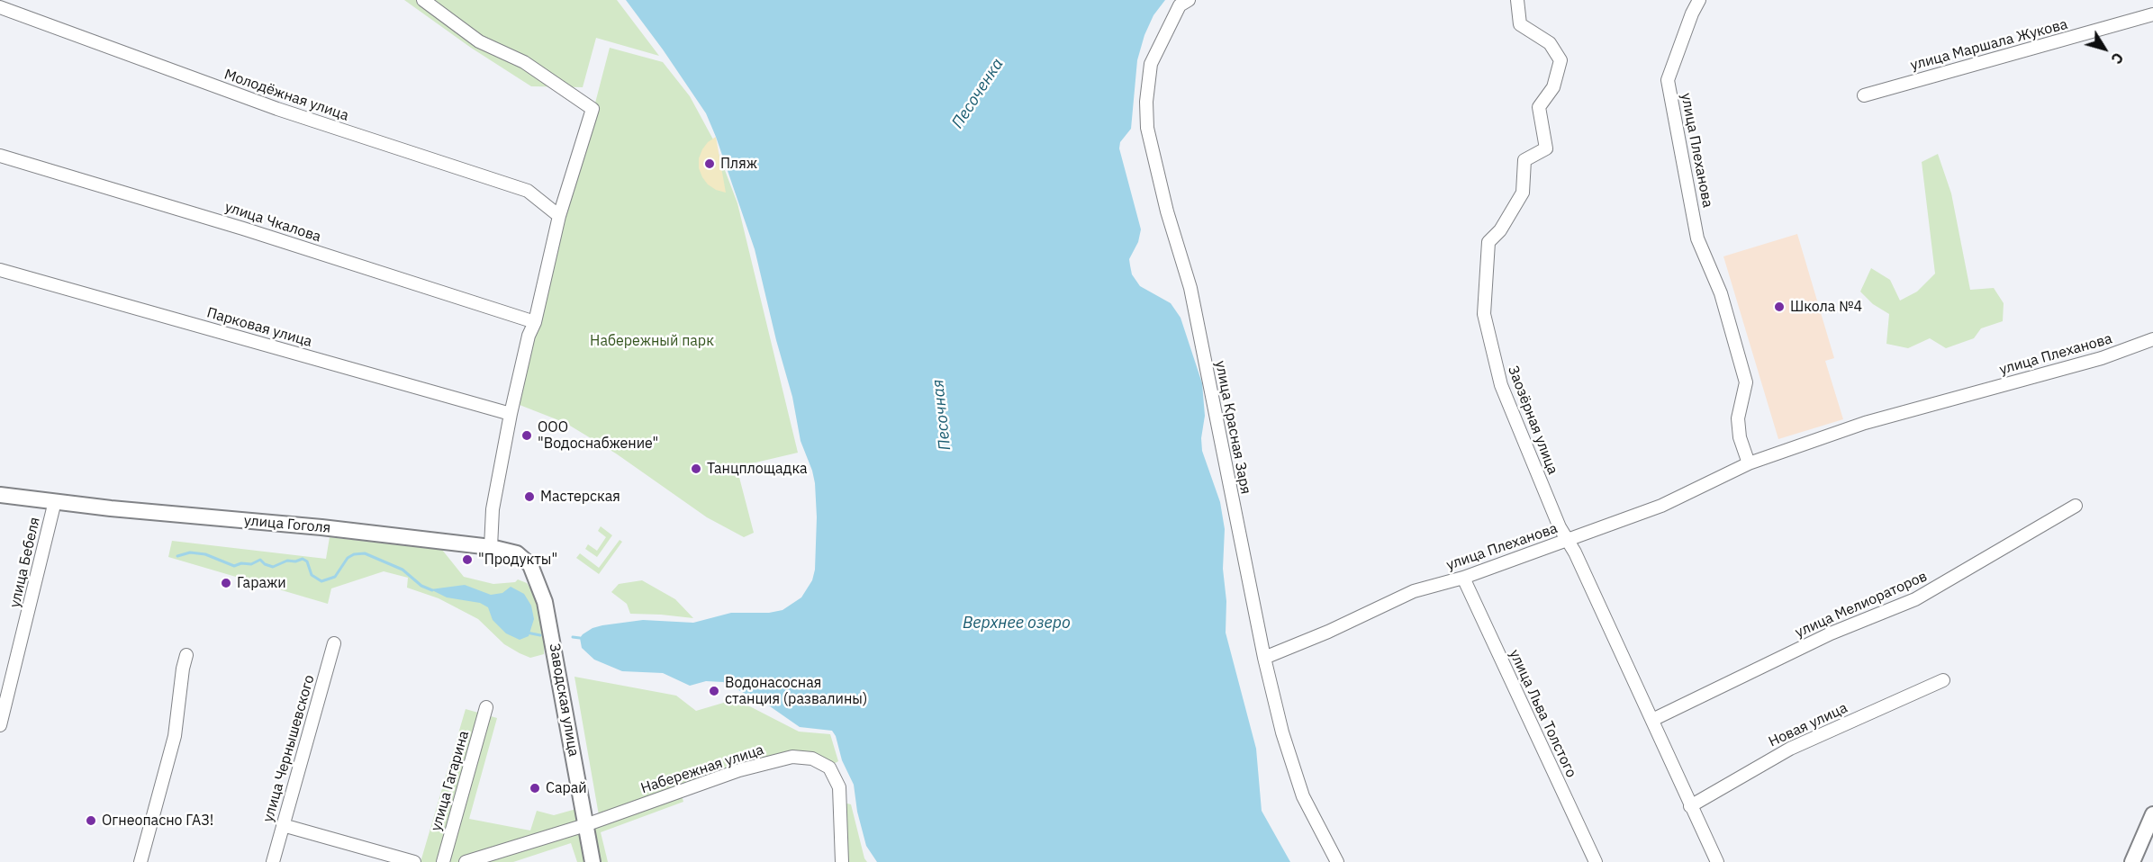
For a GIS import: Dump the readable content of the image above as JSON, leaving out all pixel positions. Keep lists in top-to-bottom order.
{
  "streets": {
    "main road": ["улица Гоголя", "Заводская улица"],
    "street": [
      "улица Маршала Жукова",
      "Молодёжная улица",
      "улица Плеханова",
      "улица Чкалова",
      "Парковая улица",
      "Заозёрная улица",
      "улица Красная Заря",
      "улица Бебеля",
      "улица Мелиораторов",
      "улица Льва Толстого",
      "Новая улица",
      "улица Чернышевского",
      "Набережная улица",
      "улица Гагарина"
    ]
  },
  "crossings": [
    ["улица Плеханова", "Заозёрная улица"],
    ["улица Плеханова", "улица Красная Заря"],
    ["улица Плеханова", "улица Льва Толстого"],
    ["Заозёрная улица", "улица Мелиораторов"],
    ["Заозёрная улица", "Новая улица"],
    ["улица Гоголя", "улица Бебеля"],
    ["улица Гоголя", "Заводская улица"],
    ["Заводская улица", "Набережная улица"]
  ],
  "water": ["Песоченка", "Песочная", "Верхнее озеро"],
  "parks": ["Набережный парк"],
  "places": [
    "Пляж",
    "Школа №4",
    "ООО \"Водоснабжение\"",
    "Танцплощадка",
    "Мастерская",
    "\"Продукты\"",
    "Гаражи",
    "Водонасосная станция (развалины)",
    "Сарай",
    "Огнеопасно ГАЗ!"
  ],
  "north": "bottom right"
}
